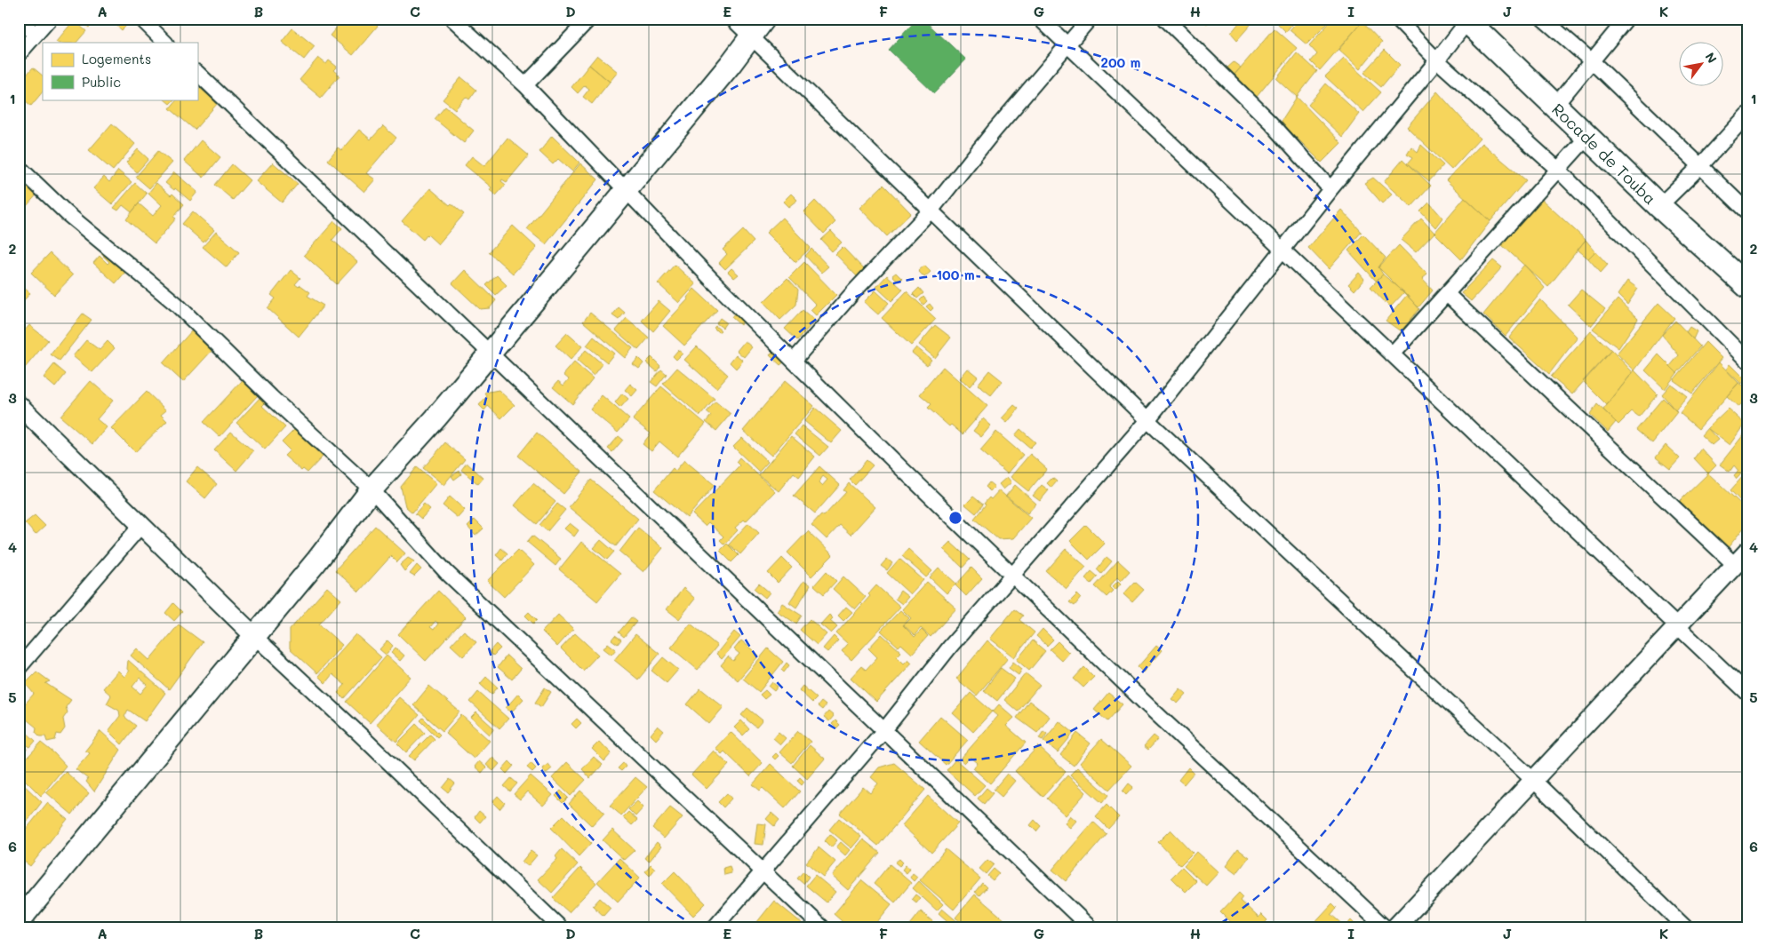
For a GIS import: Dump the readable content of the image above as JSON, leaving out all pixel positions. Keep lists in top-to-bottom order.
{
  "streets": {
    "main road": ["Rocade de Touba"]
  },
  "legend": ["Logements", "Public"],
  "north": "top right",
  "grid": {
    "columns": [
      "A",
      "B",
      "C",
      "D",
      "E",
      "F",
      "G",
      "H",
      "I",
      "J",
      "K"
    ],
    "rows": [
      "1",
      "2",
      "3",
      "4",
      "5",
      "6"
    ]
  },
  "rings": ["200 m", "100 m"]
}
